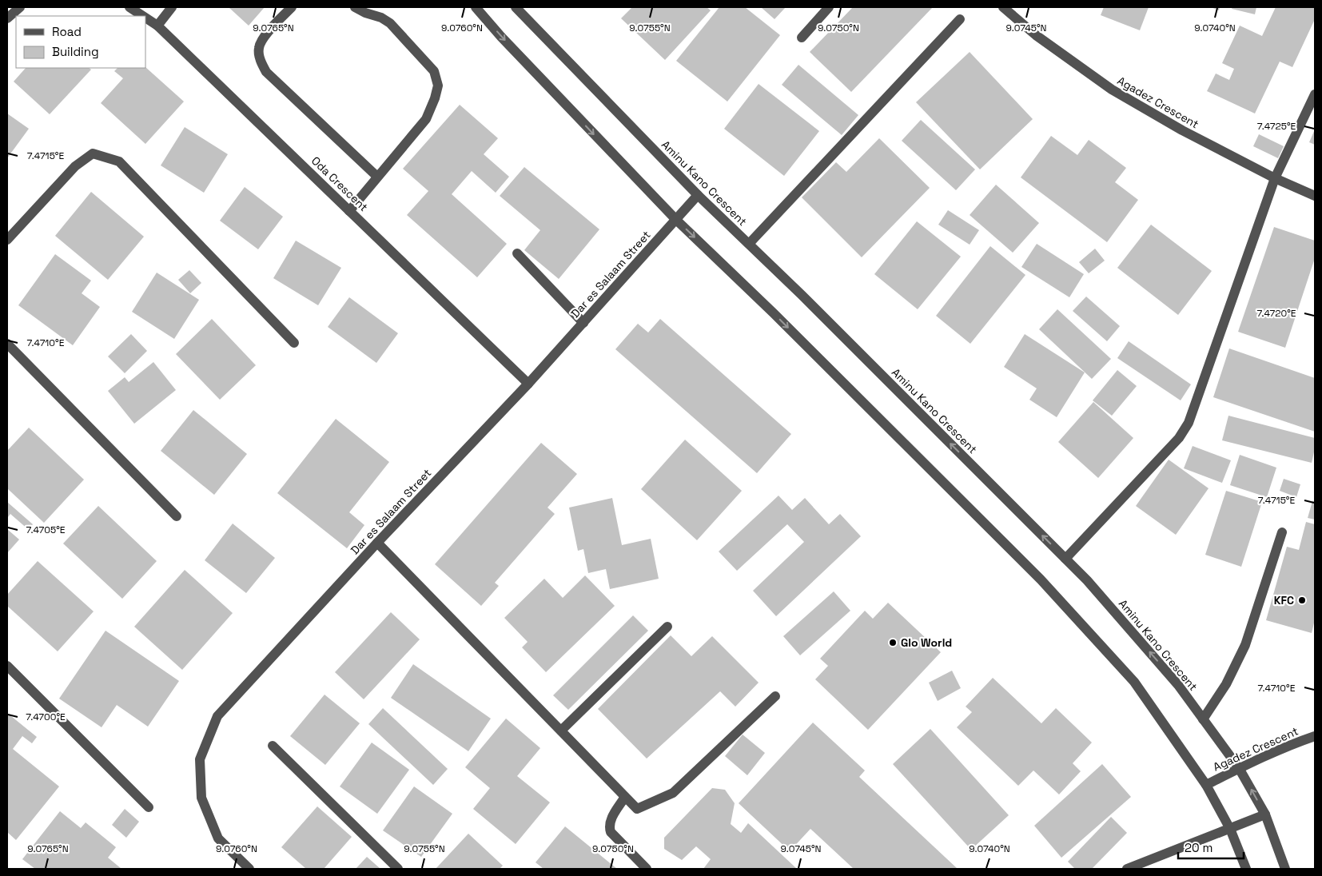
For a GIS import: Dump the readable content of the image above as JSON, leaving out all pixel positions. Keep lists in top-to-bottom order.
{
  "streets": {
    "street": [
      "Agadez Crescent",
      "Aminu Kano Crescent",
      "Oda Crescent",
      "Dar es Salaam Street"
    ]
  },
  "crossings": [
    ["Agadez Crescent", "Aminu Kano Crescent"],
    ["Aminu Kano Crescent", "Dar es Salaam Street"],
    ["Oda Crescent", "Dar es Salaam Street"]
  ],
  "places": ["KFC", "Glo World"],
  "legend": ["Road", "Building"],
  "scale_bar": "20 m",
  "coordinates": [
    "9.0765°N",
    "9.0760°N",
    "9.0755°N",
    "9.0750°N",
    "9.0745°N",
    "9.0740°N",
    "7.4725°E",
    "7.4715°E",
    "7.4720°E",
    "7.4710°E",
    "7.4705°E",
    "7.4700°E"
  ]
}
